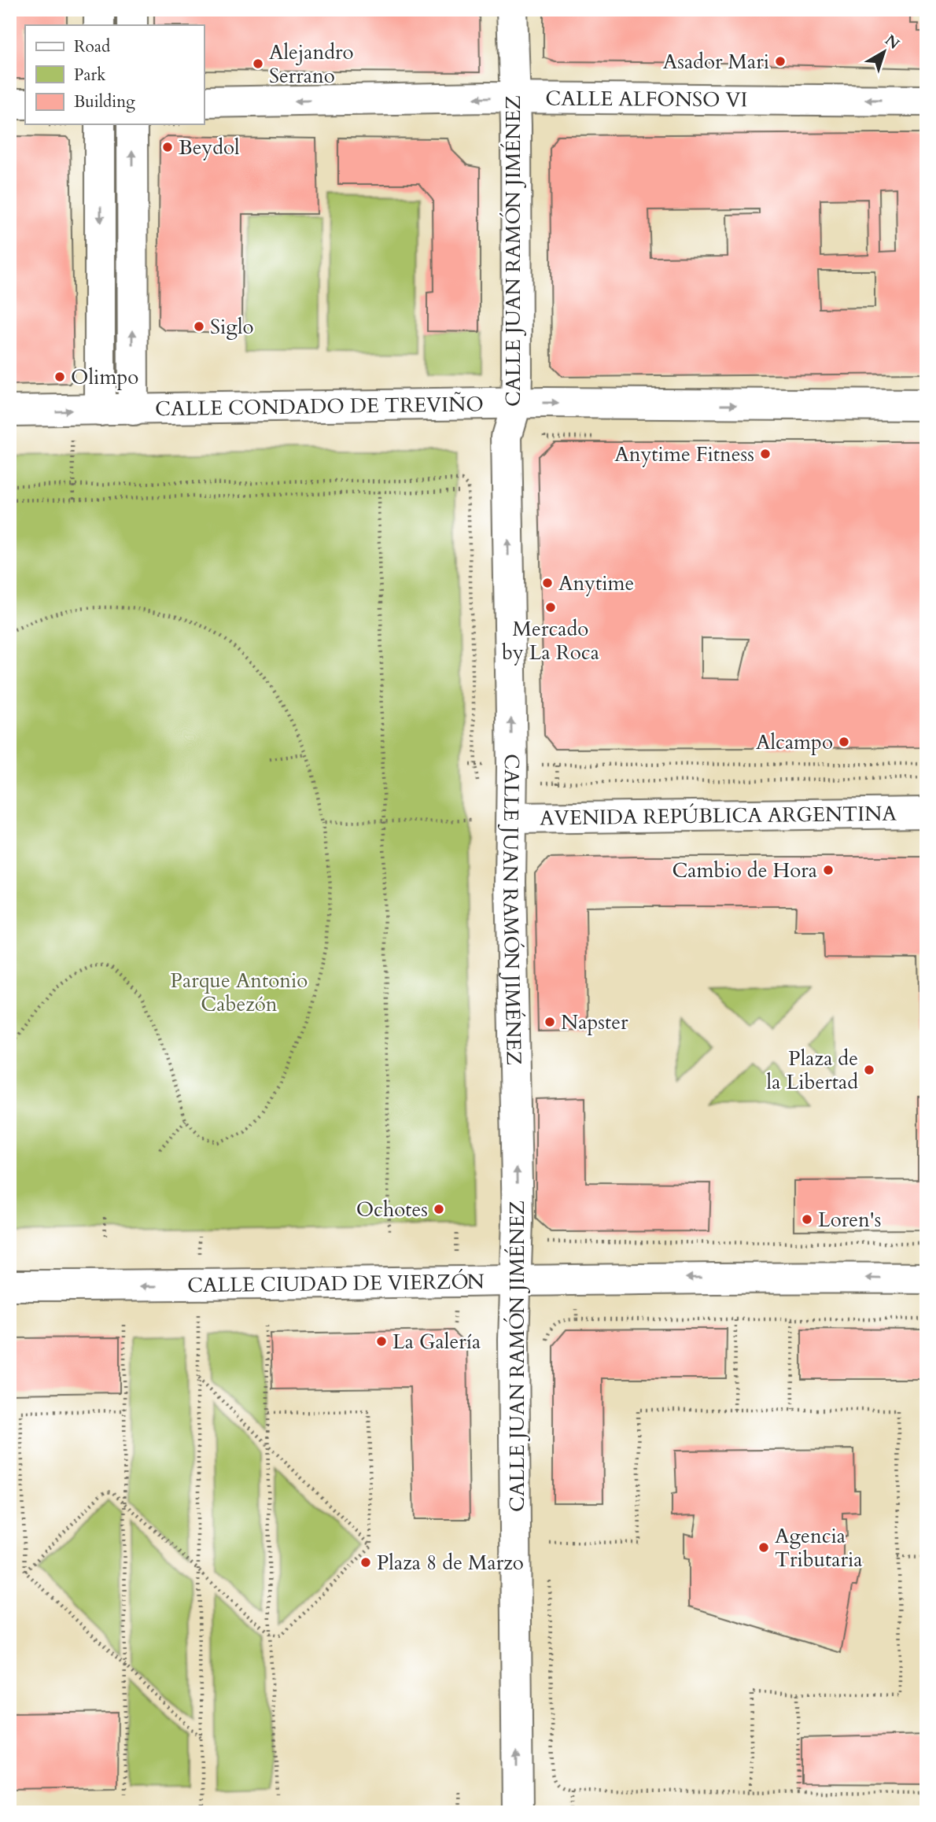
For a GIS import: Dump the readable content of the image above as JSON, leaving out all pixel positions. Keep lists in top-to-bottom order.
{
  "streets": {
    "street": [
      "CALLE ALFONSO VI",
      "CALLE JUAN RAMÓN JIMÉNEZ",
      "CALLE CONDADO DE TREVIÑO",
      "AVENIDA REPÚBLICA ARGENTINA",
      "CALLE CIUDAD DE VIERZÓN"
    ]
  },
  "crossings": [
    ["CALLE ALFONSO VI", "CALLE JUAN RAMÓN JIMÉNEZ"],
    ["CALLE JUAN RAMÓN JIMÉNEZ", "CALLE CONDADO DE TREVIÑO"],
    ["CALLE JUAN RAMÓN JIMÉNEZ", "AVENIDA REPÚBLICA ARGENTINA"],
    ["CALLE JUAN RAMÓN JIMÉNEZ", "CALLE CIUDAD DE VIERZÓN"]
  ],
  "one_way": [
    "CALLE ALFONSO VI",
    "CALLE JUAN RAMÓN JIMÉNEZ",
    "CALLE CONDADO DE TREVIÑO",
    "CALLE CIUDAD DE VIERZÓN"
  ],
  "parks": ["Parque Antonio Cabezón"],
  "places": [
    "Asador Mari",
    "Alejandro Serrano",
    "Beydol",
    "Siglo",
    "Olimpo",
    "Anytime Fitness",
    "Anytime",
    "Mercado by La Roca",
    "Alcampo",
    "Cambio de Hora",
    "Napster",
    "Plaza de la Libertad",
    "Ochotes",
    "Loren's",
    "La Galería",
    "Agencia Tributaria",
    "Plaza 8 de Marzo"
  ],
  "legend": ["Road", "Park", "Building"],
  "north": "top right"
}
